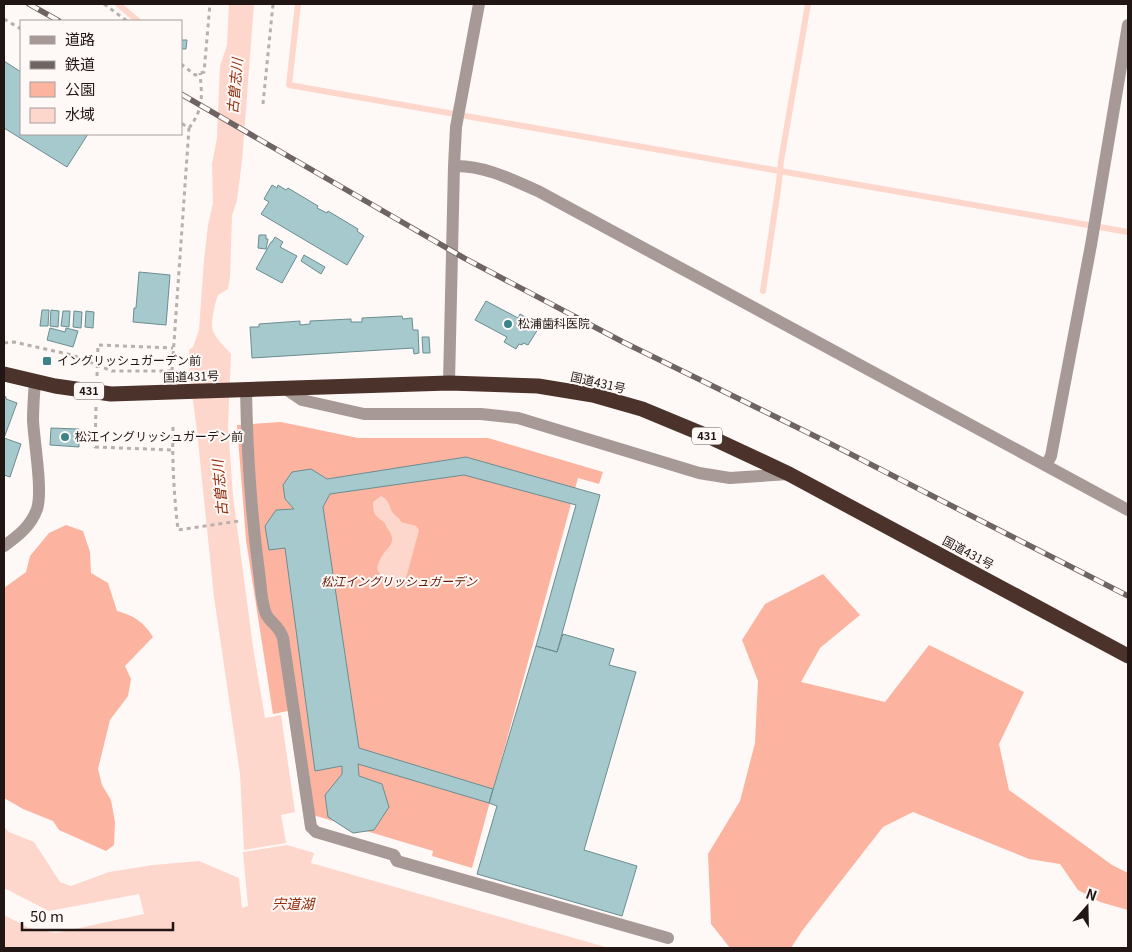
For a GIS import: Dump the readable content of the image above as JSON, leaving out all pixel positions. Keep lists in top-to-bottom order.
{
  "streets": {
    "highway": ["国道431号", "431"]
  },
  "water": ["古曽志川", "宍道湖"],
  "parks": ["松江イングリッシュガーデン"],
  "places": {
    "other": ["松浦歯科医院", "松江イングリッシュガーデン前"],
    "transit": ["イングリッシュガーデン前"]
  },
  "legend": [
    "道路",
    "鉄道",
    "公園",
    "水域"
  ],
  "scale_bar": "50 m",
  "north": "top"
}
